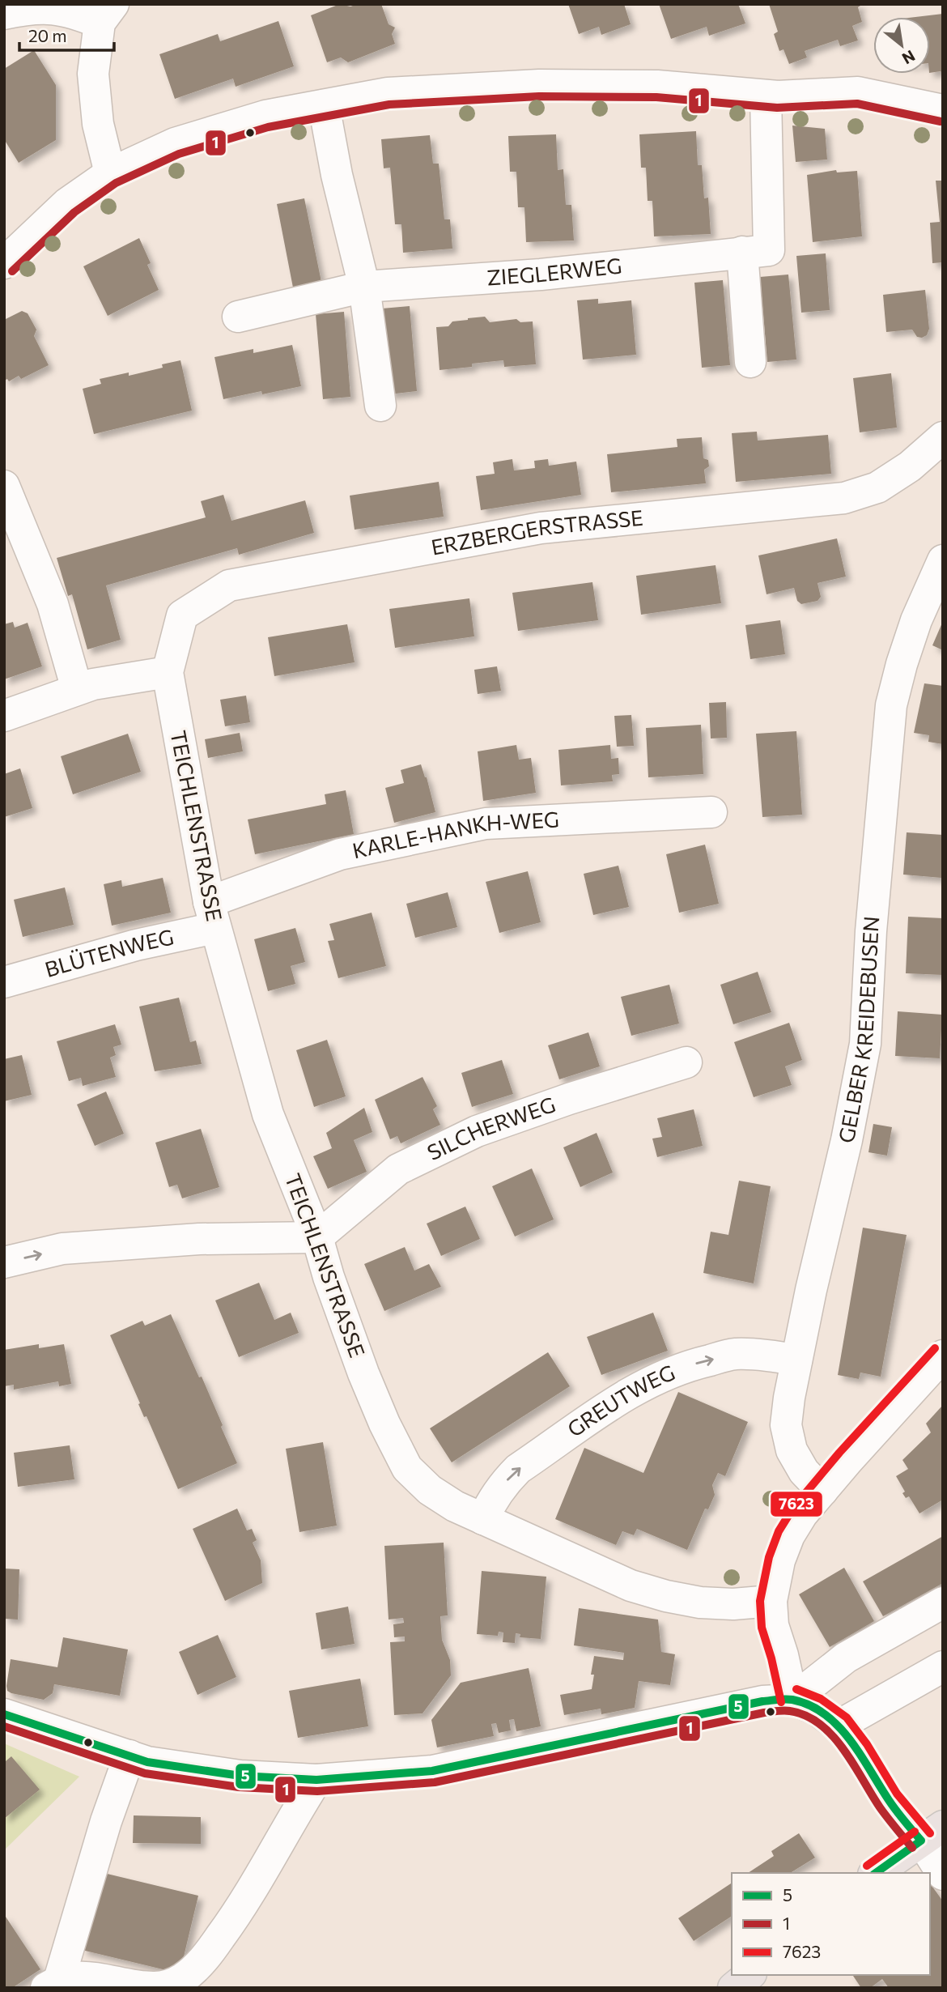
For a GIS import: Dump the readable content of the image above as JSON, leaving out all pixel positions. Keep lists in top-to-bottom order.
{
  "streets": {
    "street": [
      "ZIEGLERWEG",
      "ERZBERGERSTRASSE",
      "TEICHLENSTRASSE",
      "KARLE-HANKH-WEG",
      "BLÜTENWEG",
      "GELBER KREIDEBUSEN",
      "SILCHERWEG",
      "GREUTWEG"
    ]
  },
  "crossings": [
    ["ERZBERGERSTRASSE", "TEICHLENSTRASSE"],
    ["TEICHLENSTRASSE", "KARLE-HANKH-WEG"],
    ["TEICHLENSTRASSE", "BLÜTENWEG"],
    ["TEICHLENSTRASSE", "SILCHERWEG"],
    ["TEICHLENSTRASSE", "GREUTWEG"],
    ["KARLE-HANKH-WEG", "BLÜTENWEG"],
    ["GELBER KREIDEBUSEN", "GREUTWEG"]
  ],
  "one_way": ["GREUTWEG"],
  "lines": ["transit line 1", "transit line 7623", "transit line 5"],
  "legend": ["5", "1", "7623"],
  "scale_bar": "20 m",
  "north": "bottom right"
}
